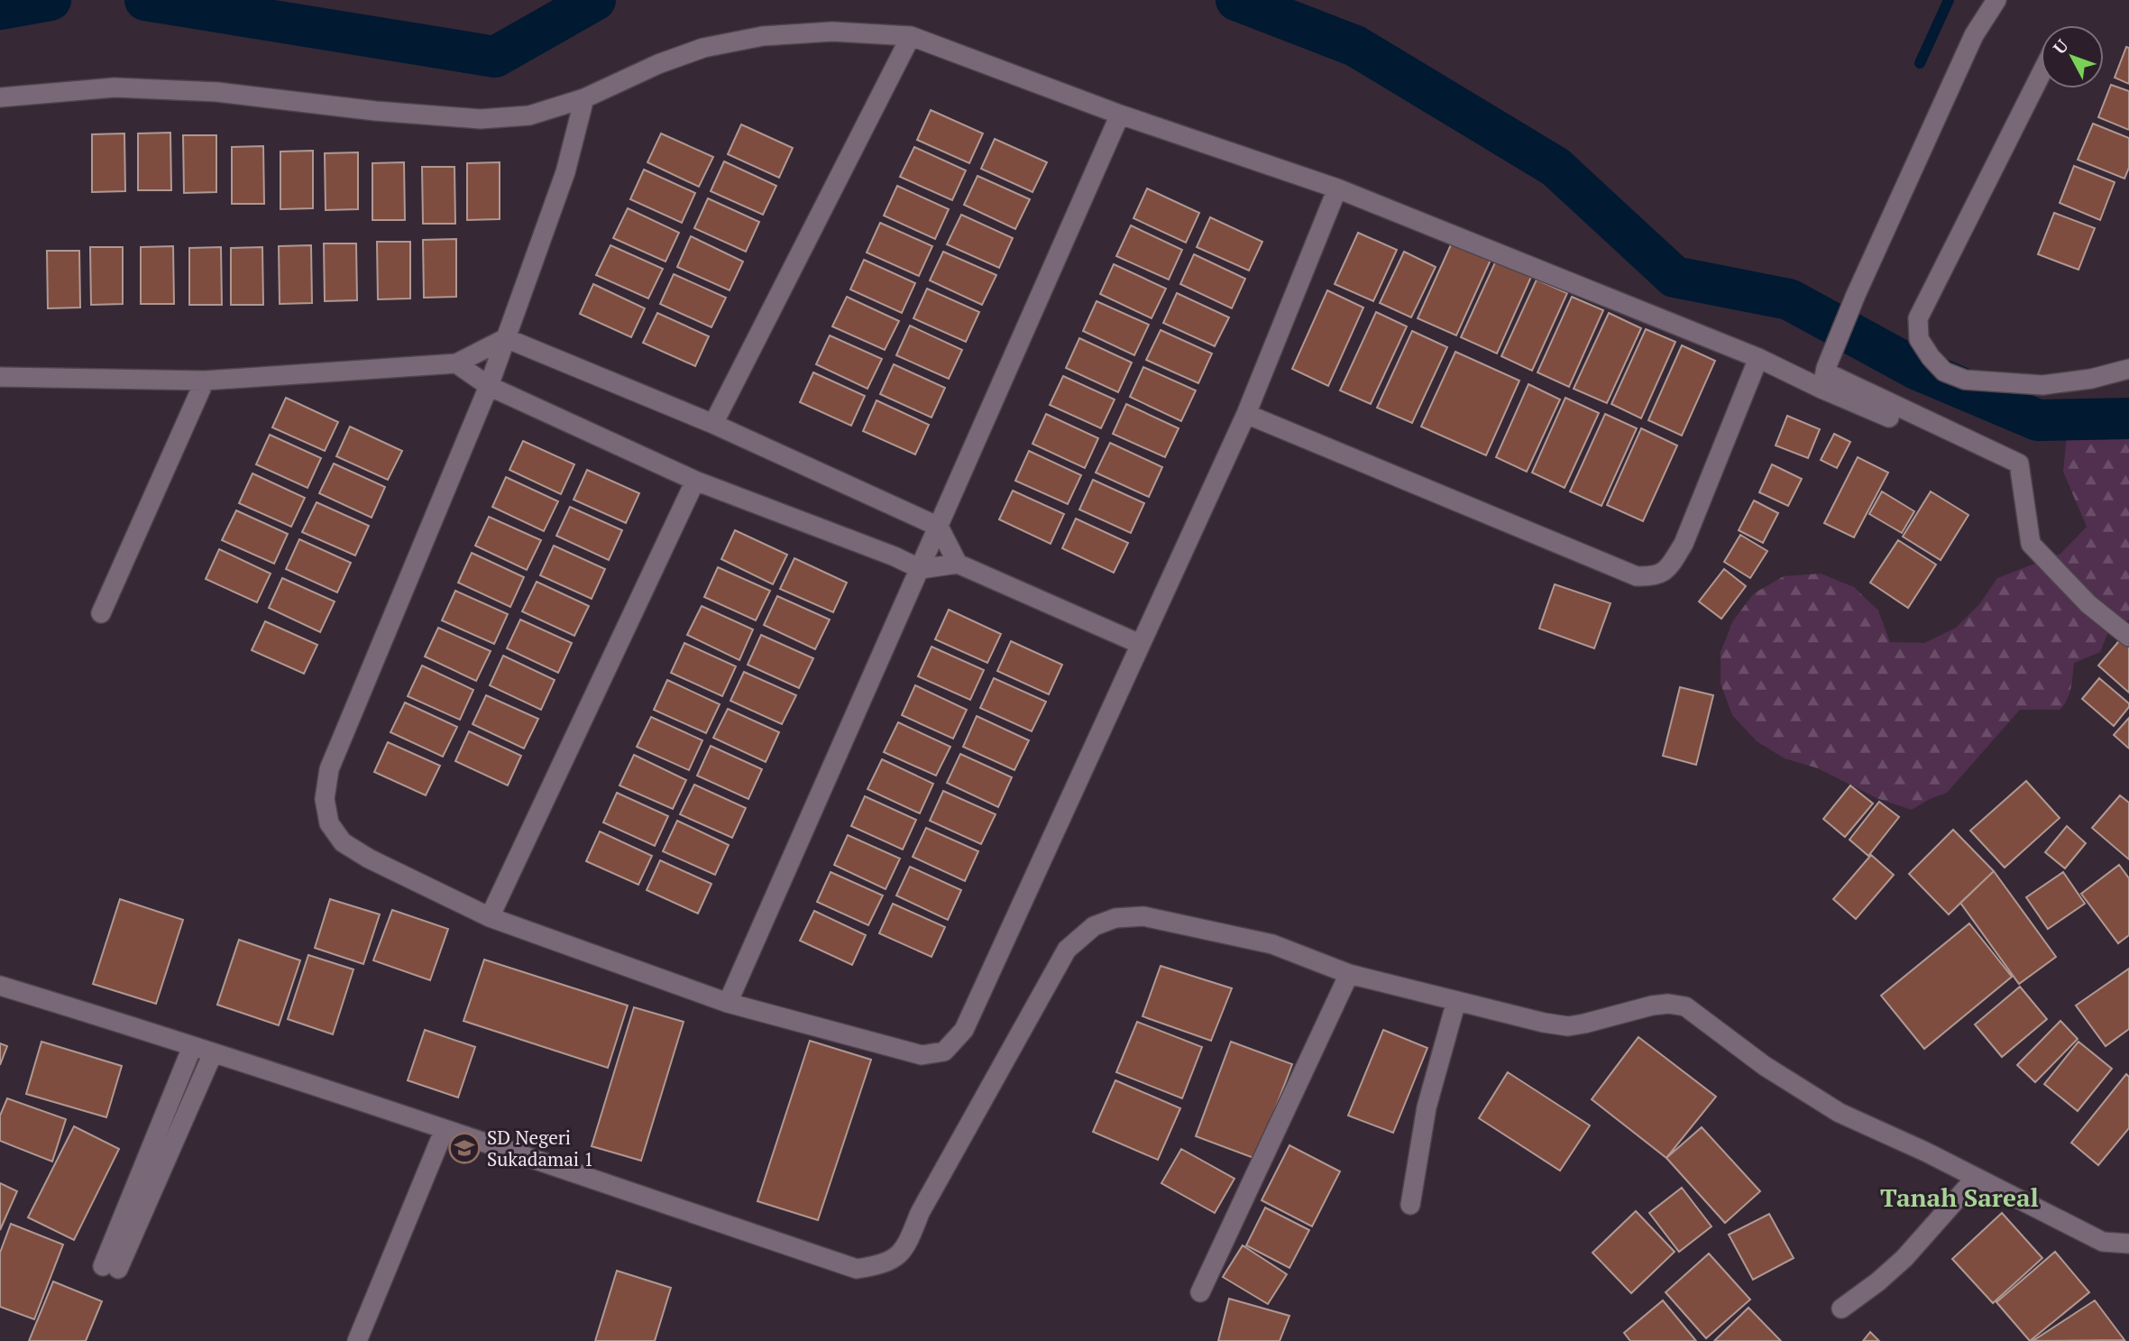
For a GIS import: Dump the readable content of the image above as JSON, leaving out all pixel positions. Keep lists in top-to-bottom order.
{
  "districts": ["Tanah Sareal"],
  "places": {
    "school or university": ["SD Negeri Sukadamai 1"]
  },
  "north": "top left"
}
